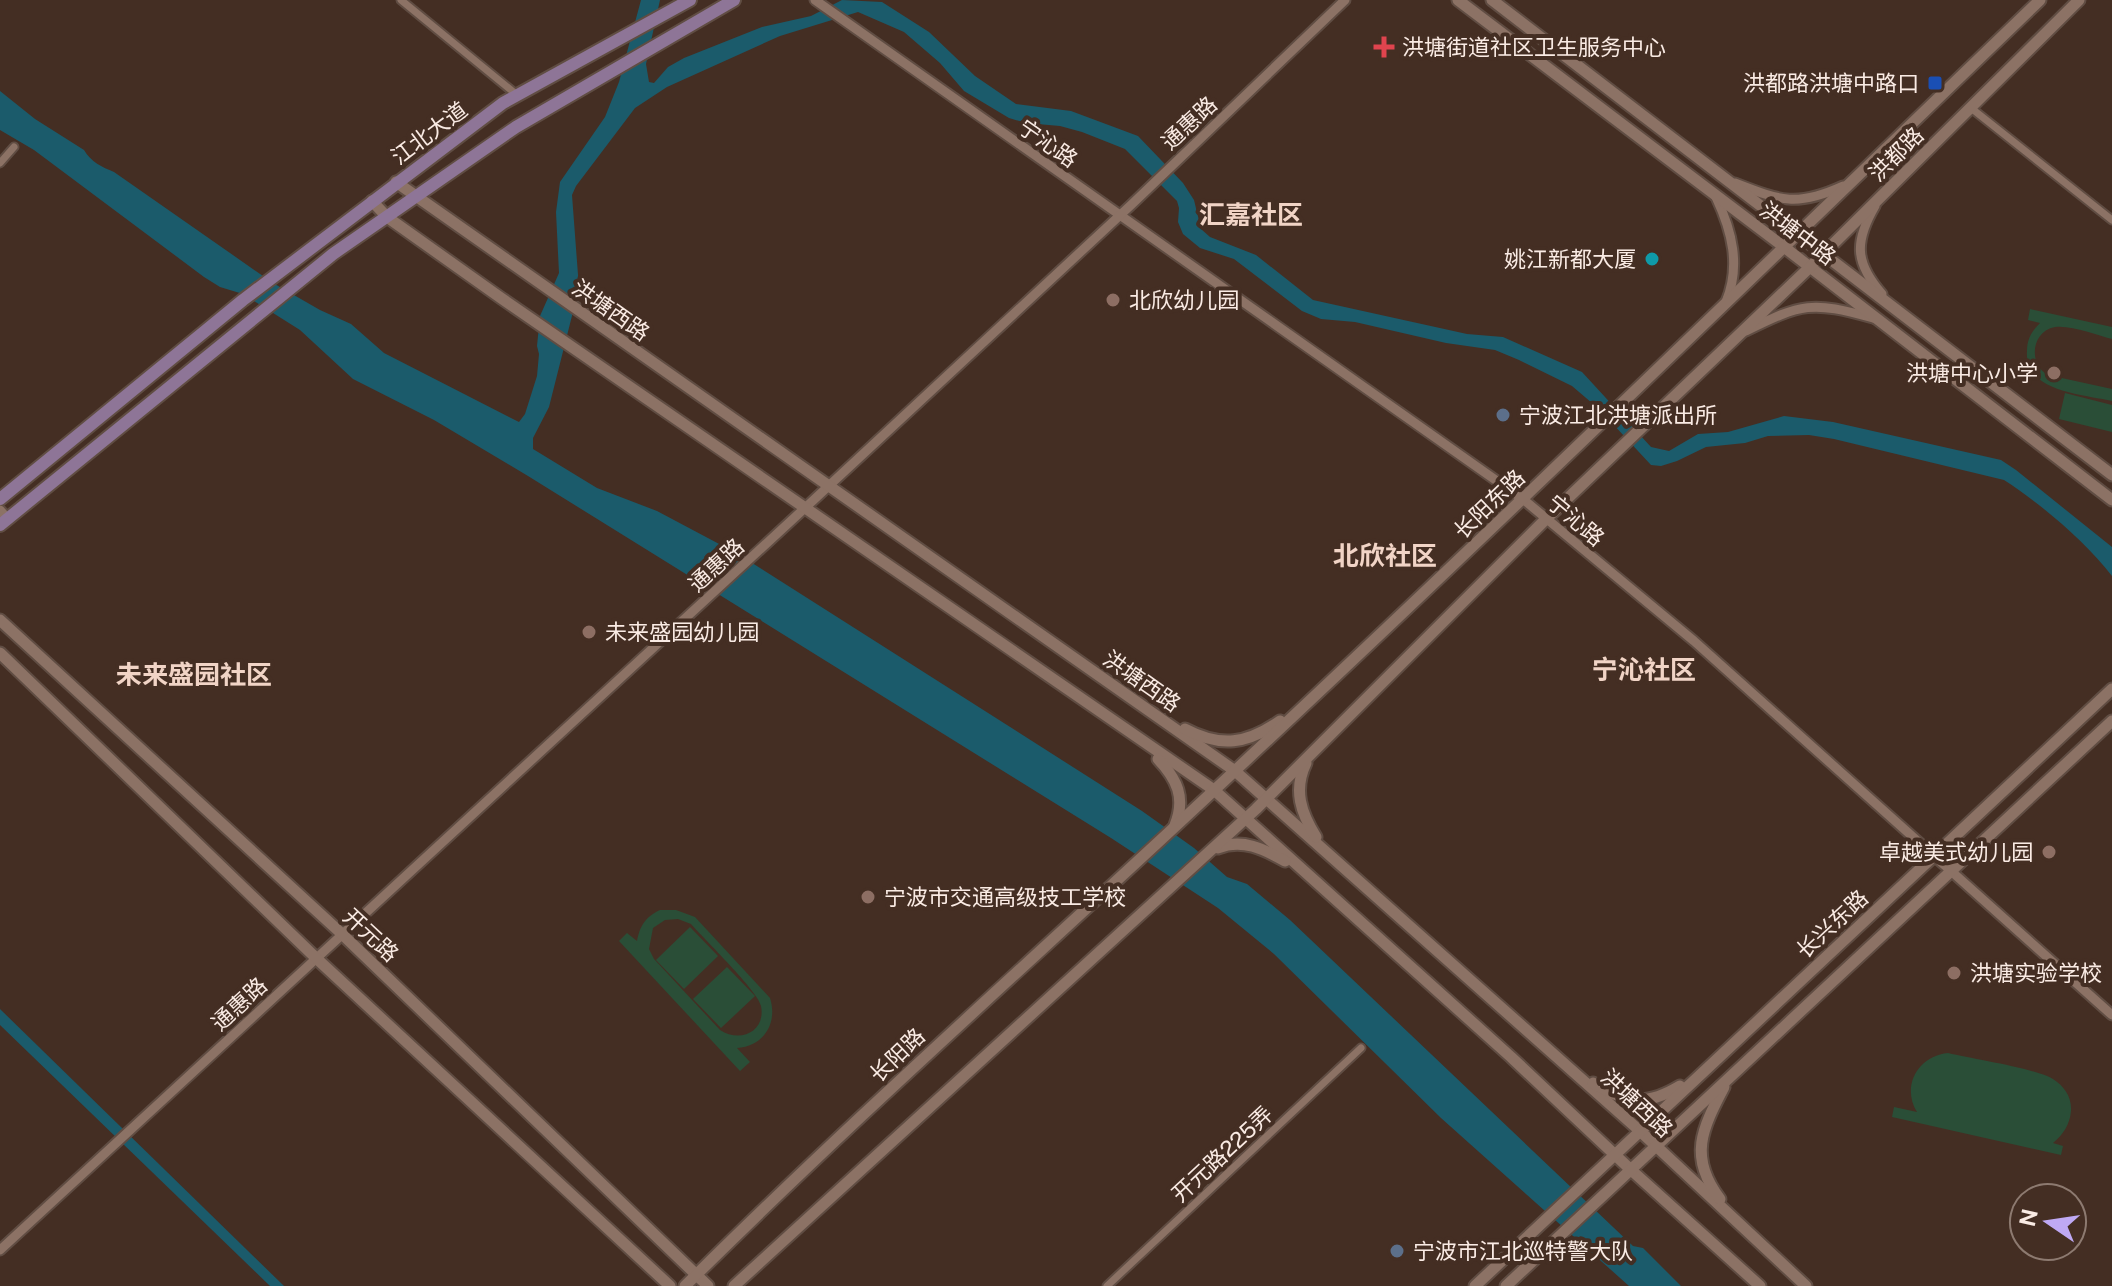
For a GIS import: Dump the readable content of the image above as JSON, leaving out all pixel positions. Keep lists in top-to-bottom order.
{
  "streets": {
    "main road": [
      "江北大道",
      "洪都路",
      "洪塘中路",
      "洪塘西路",
      "长阳东路",
      "长兴东路",
      "开元路",
      "长阳路"
    ],
    "street": ["通惠路", "宁沁路", "开元路225弄"]
  },
  "crossings": [
    ["通惠路", "宁沁路"],
    ["通惠路", "洪塘西路"],
    ["通惠路", "开元路"],
    ["江北大道", "洪塘西路"],
    ["宁沁路", "长阳东路"],
    ["宁沁路", "长兴东路"],
    ["洪都路", "洪塘中路"],
    ["洪都路", "长阳东路"],
    ["洪塘西路", "长阳东路"],
    ["洪塘西路", "长兴东路"],
    ["长阳东路", "长阳路"],
    ["开元路", "长阳路"]
  ],
  "districts": [
    "汇嘉社区",
    "北欣社区",
    "宁沁社区",
    "未来盛园社区"
  ],
  "places": {
    "health": ["洪塘街道社区卫生服务中心"],
    "transit": ["洪都路洪塘中路口"],
    "other": [
      "姚江新都大厦",
      "北欣幼儿园",
      "洪塘中心小学",
      "宁波江北洪塘派出所",
      "未来盛园幼儿园",
      "卓越美式幼儿园",
      "宁波市交通高级技工学校",
      "洪塘实验学校",
      "宁波市江北巡特警大队"
    ]
  },
  "north": "left"
}
